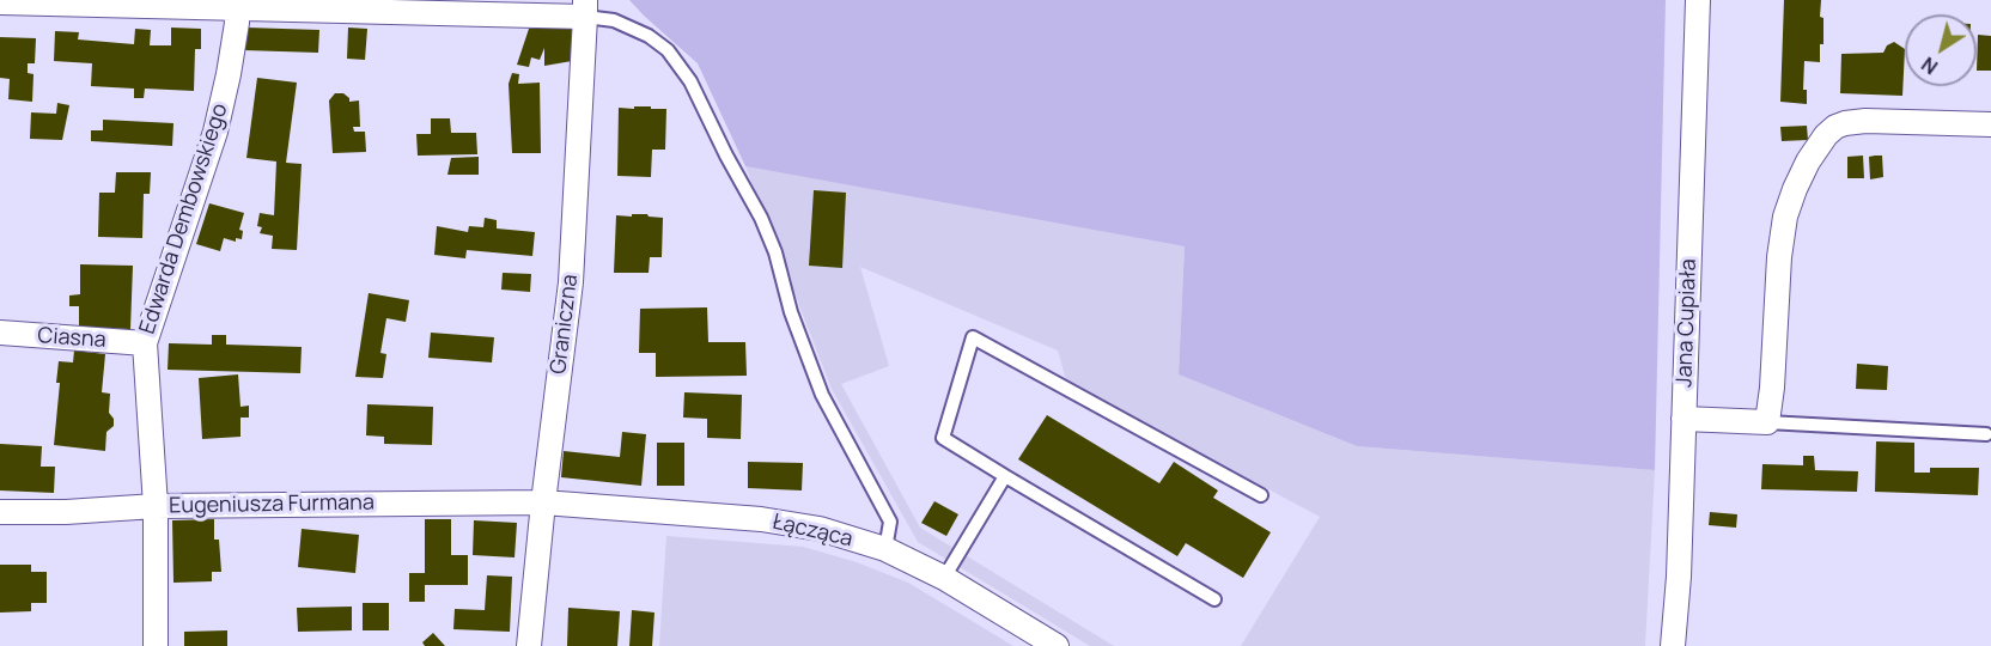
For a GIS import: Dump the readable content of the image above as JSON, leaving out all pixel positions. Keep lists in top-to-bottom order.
{
  "streets": {
    "street": [
      "Edwarda Dembowskiego",
      "Jana Cupiała",
      "Graniczna",
      "Ciasna",
      "Eugeniusza Furmana",
      "Łącząca"
    ]
  },
  "crossings": [
    ["Edwarda Dembowskiego", "Ciasna"],
    ["Edwarda Dembowskiego", "Eugeniusza Furmana"],
    ["Graniczna", "Eugeniusza Furmana"],
    ["Graniczna", "Łącząca"],
    ["Eugeniusza Furmana", "Łącząca"]
  ],
  "north": "bottom left"
}
